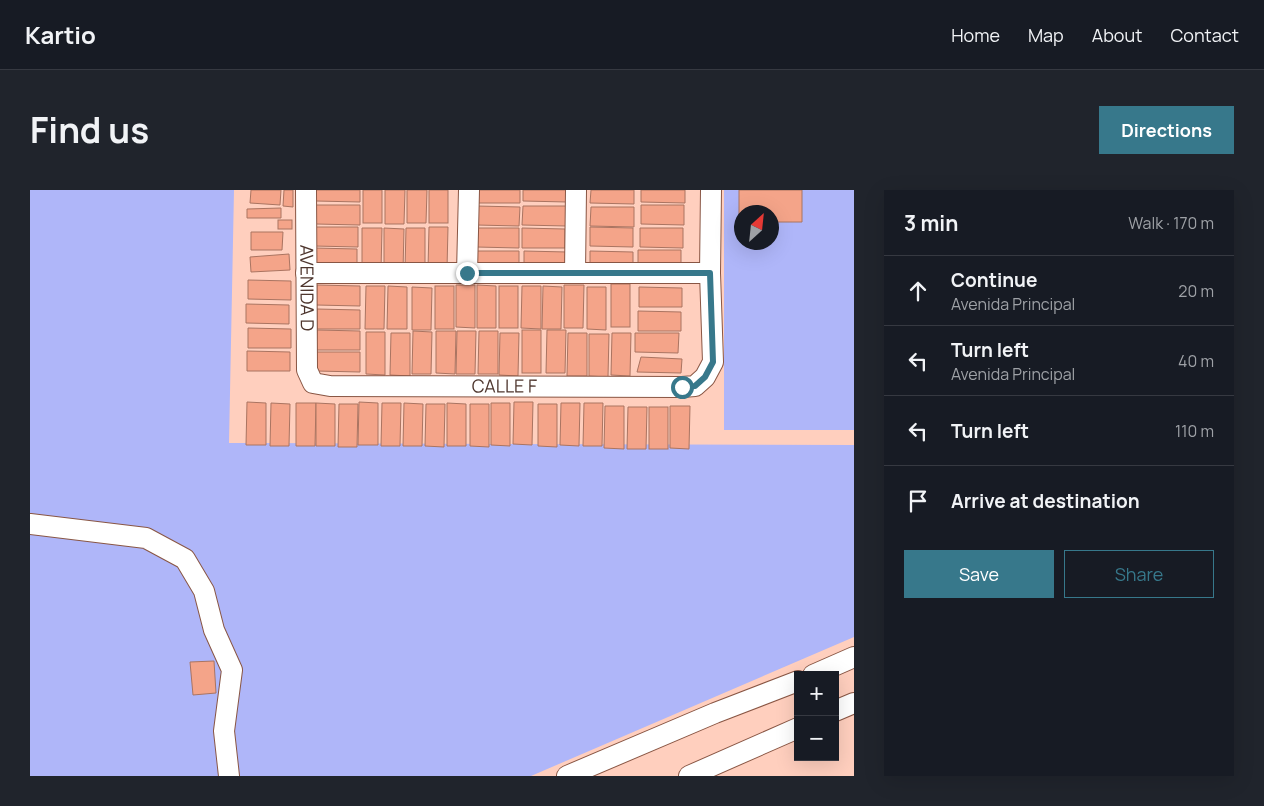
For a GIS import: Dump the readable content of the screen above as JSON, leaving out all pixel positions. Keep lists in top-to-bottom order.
{
  "streets": {
    "street": ["AVENIDA D", "CALLE F"]
  },
  "crossings": [
    ["AVENIDA D", "CALLE F"]
  ],
  "north": "top right",
  "page": {
    "header": "Kartio",
    "nav": [
      "Home",
      "Map",
      "About",
      "Contact"
    ],
    "title": "Find us",
    "buttons": [
      "Directions",
      ["Save", "Share"]
    ],
    "heading": ["3 min", "Walk · 170 m"],
    "list": [
      ["Continue", "Avenida Principal", "20 m"],
      ["Turn left", "Avenida Principal", "40 m"],
      ["Turn left", "110 m"],
      "Arrive at destination"
    ],
    "map_buttons": ["+", "−"]
  }
}
